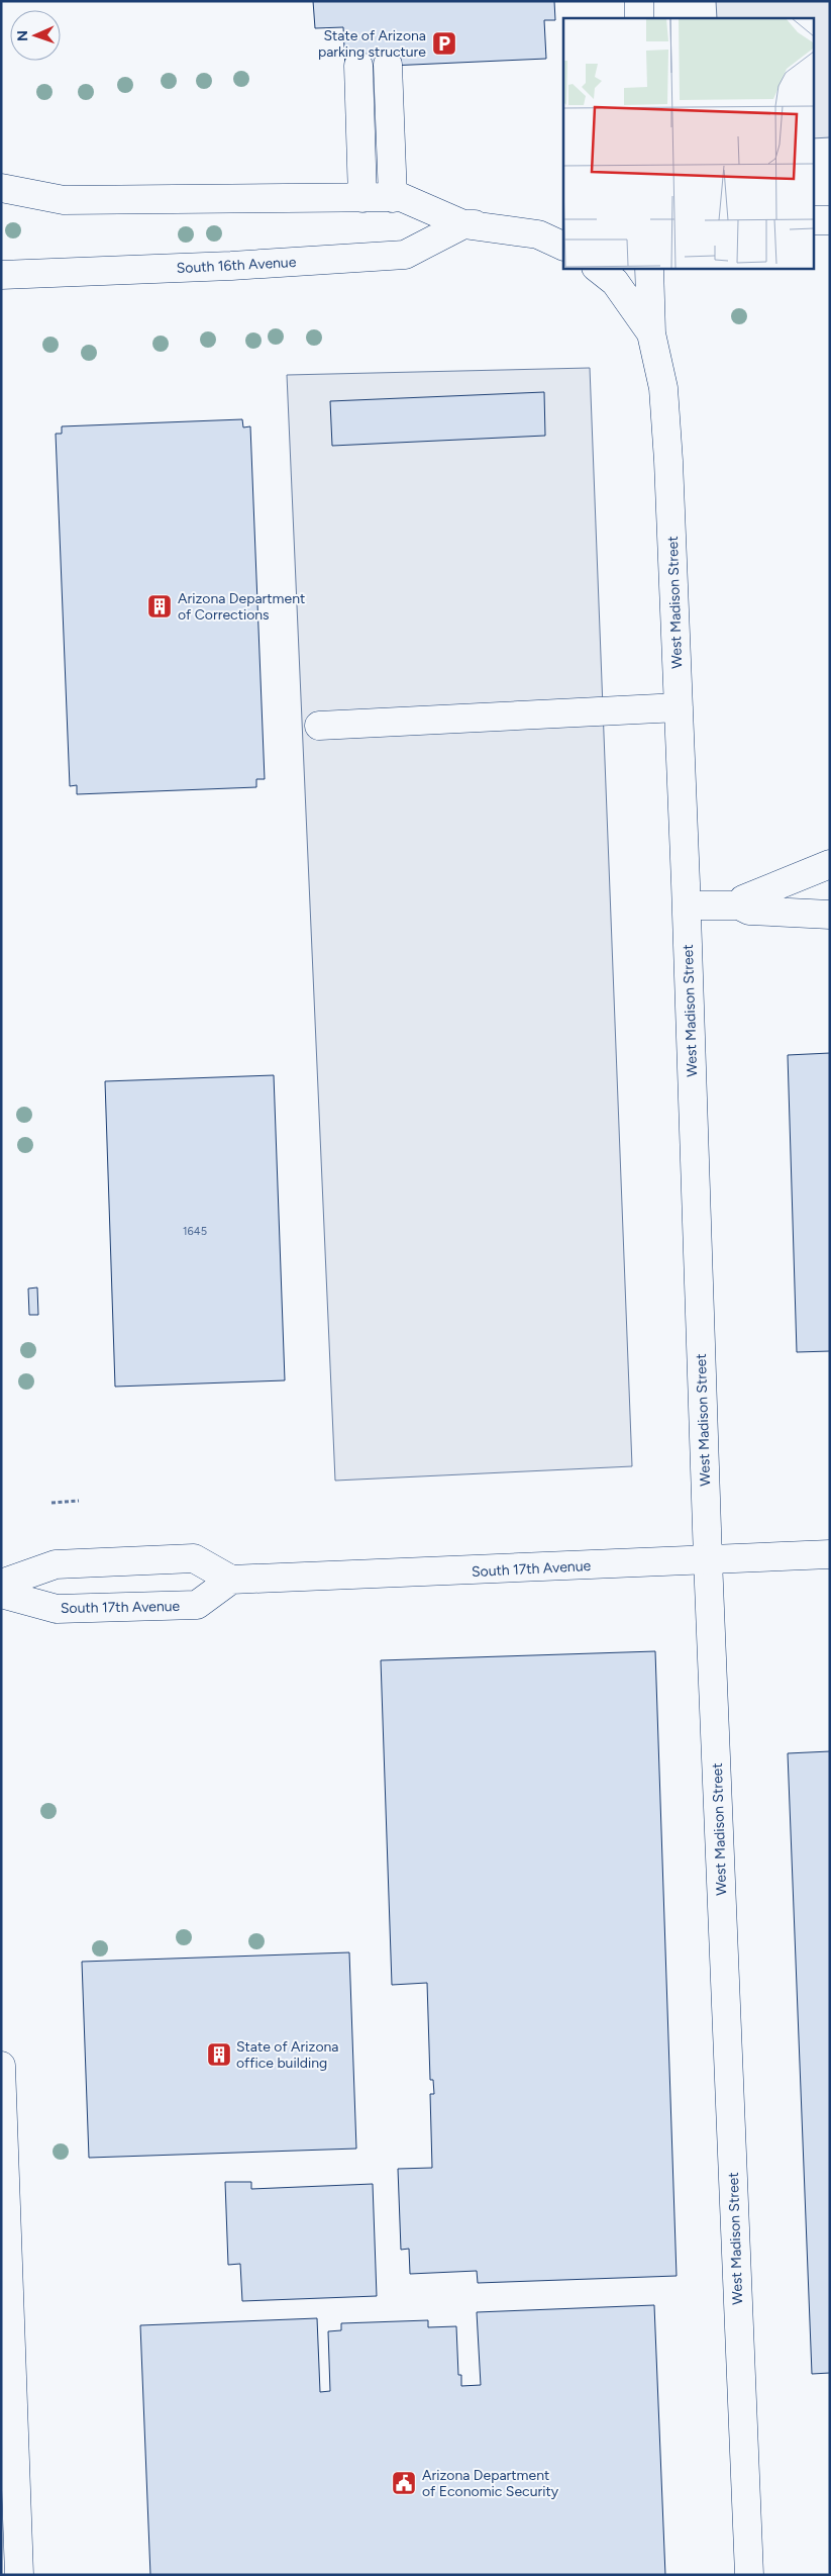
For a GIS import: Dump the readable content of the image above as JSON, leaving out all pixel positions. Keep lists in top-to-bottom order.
{
  "streets": {
    "street": ["South 16th Avenue", "West Madison Street", "South 17th Avenue"]
  },
  "crossings": [
    ["West Madison Street", "South 17th Avenue"]
  ],
  "places": {
    "parking": ["State of Arizona parking structure"],
    "building": ["Arizona Department of Corrections", "State of Arizona office building"],
    "public building": ["Arizona Department of Economic Security"]
  },
  "house_numbers": ["1645"],
  "north": "left"
}
